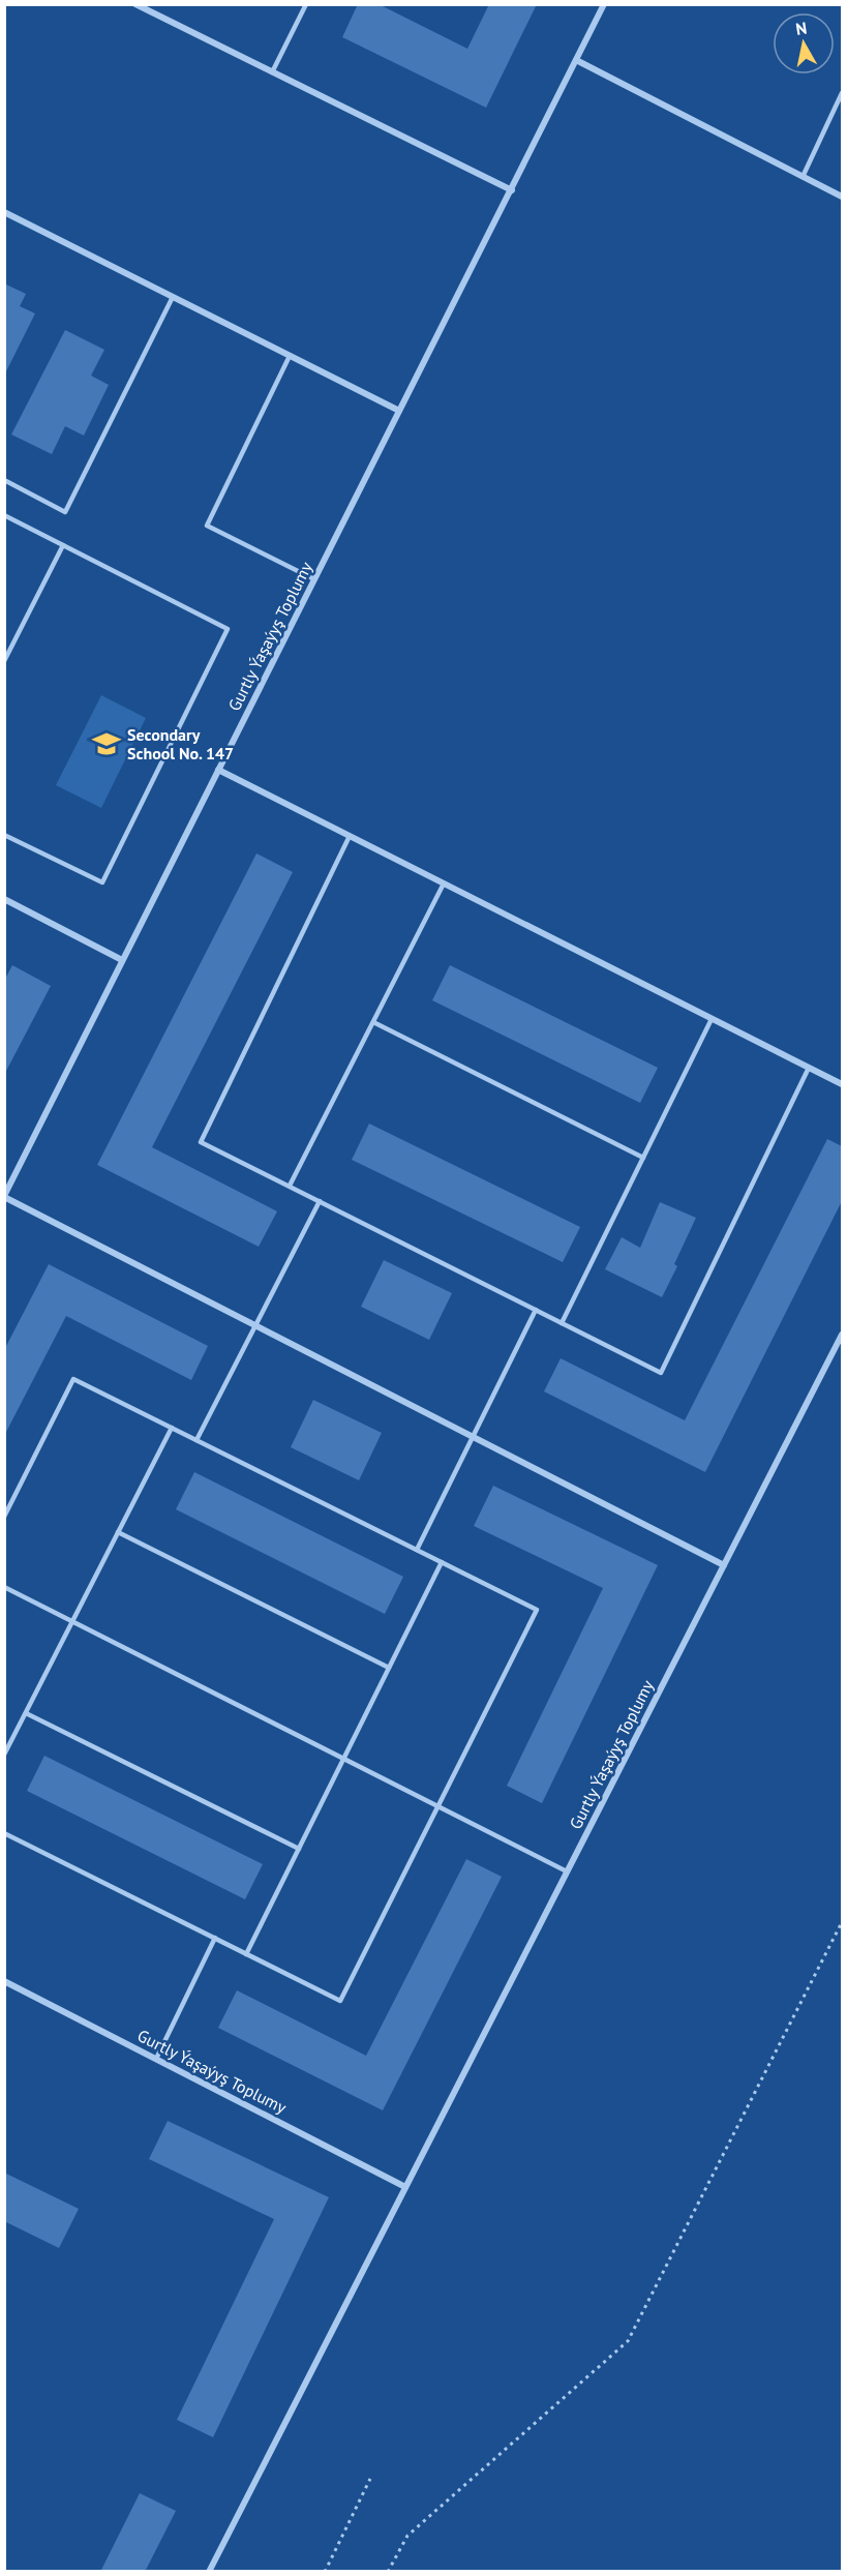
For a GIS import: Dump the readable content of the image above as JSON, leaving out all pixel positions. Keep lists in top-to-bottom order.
{
  "streets": {
    "street": ["Gurtly Ýaşaýyş Toplumy"]
  },
  "places": {
    "school or university": ["Secondary School No. 147"]
  },
  "north": "top"
}
